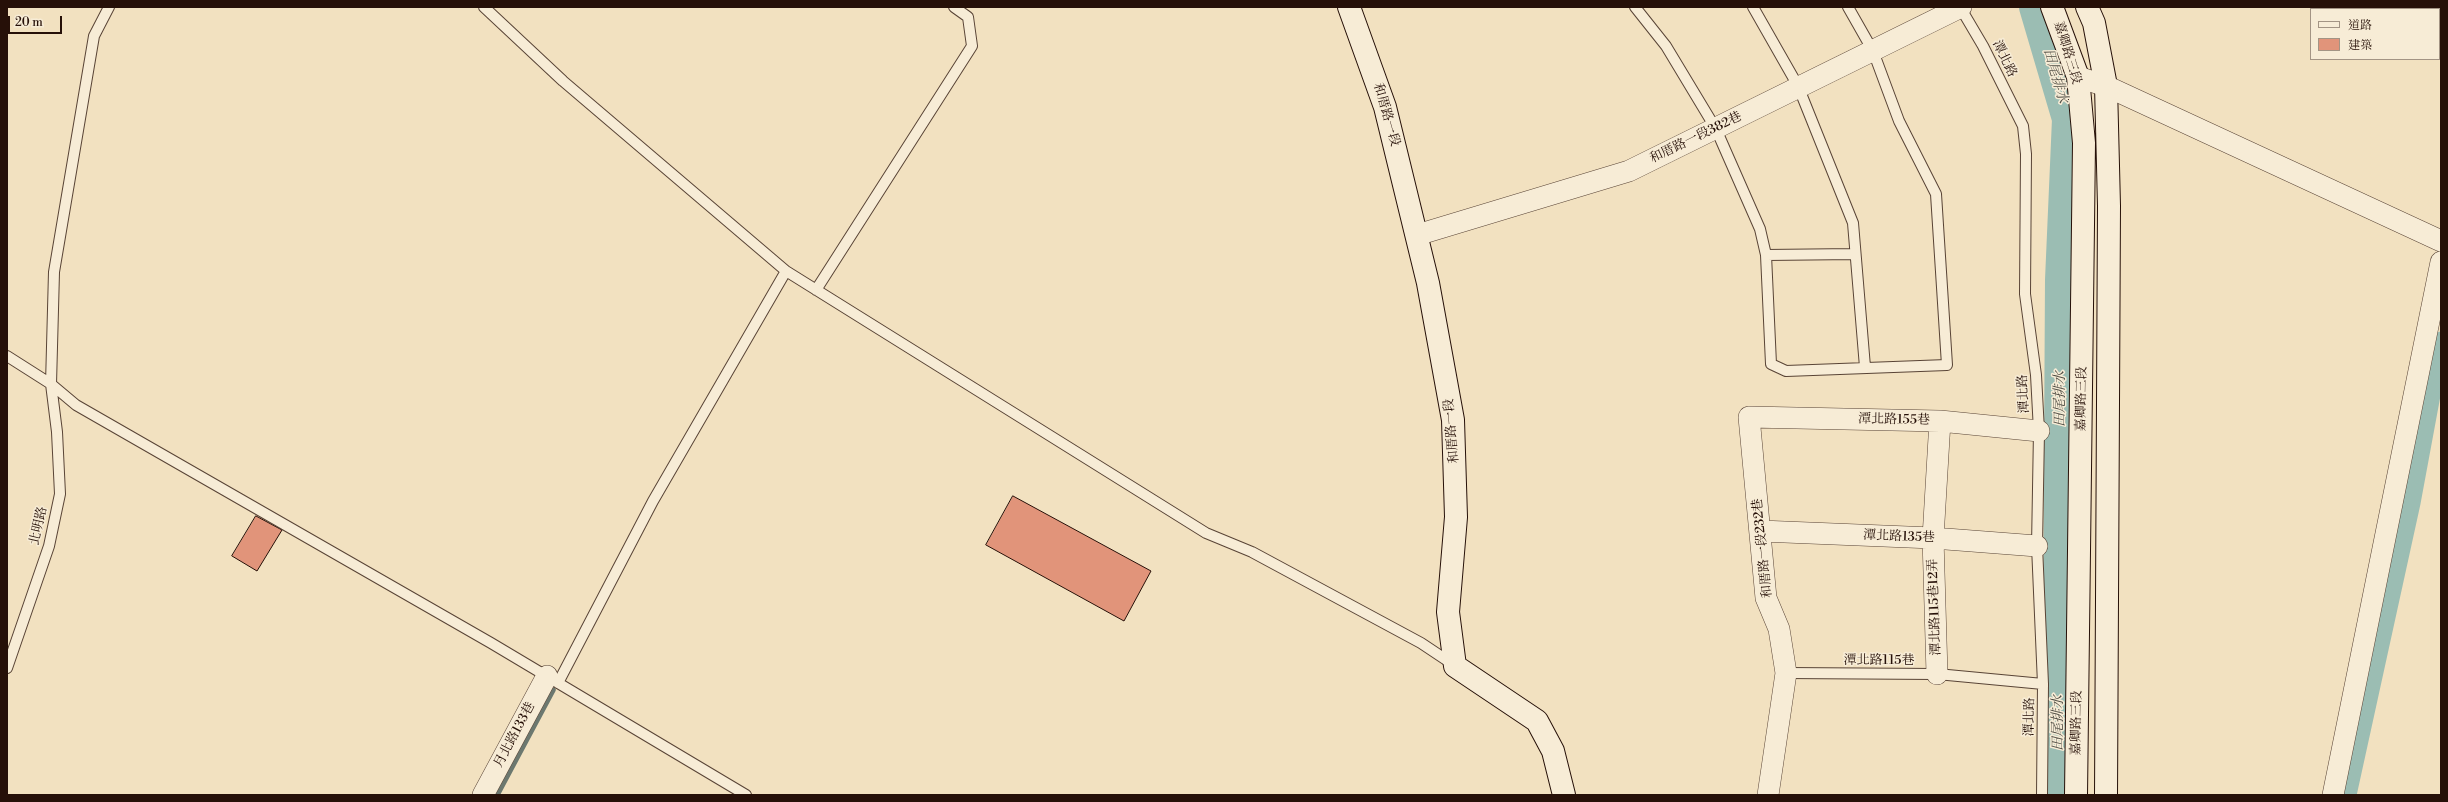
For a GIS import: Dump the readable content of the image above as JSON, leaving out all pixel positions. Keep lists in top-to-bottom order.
{
  "streets": {
    "street": [
      "嘉卿路三段",
      "和厝路一段",
      "和厝路一段382巷",
      "潭北路155巷",
      "潭北路135巷",
      "和厝路一段232巷",
      "潭北路115巷12弄",
      "月北路133巷"
    ],
    "lane": ["潭北路", "北明路", "潭北路115巷"]
  },
  "crossings": [
    ["潭北路", "和厝路一段382巷"],
    ["潭北路", "潭北路155巷"],
    ["潭北路", "潭北路135巷"],
    ["潭北路", "潭北路115巷"],
    ["和厝路一段", "和厝路一段382巷"],
    ["潭北路155巷", "和厝路一段232巷"],
    ["潭北路155巷", "潭北路115巷12弄"],
    ["潭北路135巷", "和厝路一段232巷"],
    ["潭北路135巷", "潭北路115巷12弄"],
    ["和厝路一段232巷", "潭北路115巷"],
    ["潭北路115巷12弄", "潭北路115巷"]
  ],
  "water": ["田尾排水"],
  "legend": ["道路", "建築"],
  "scale_bar": "20 m"
}
